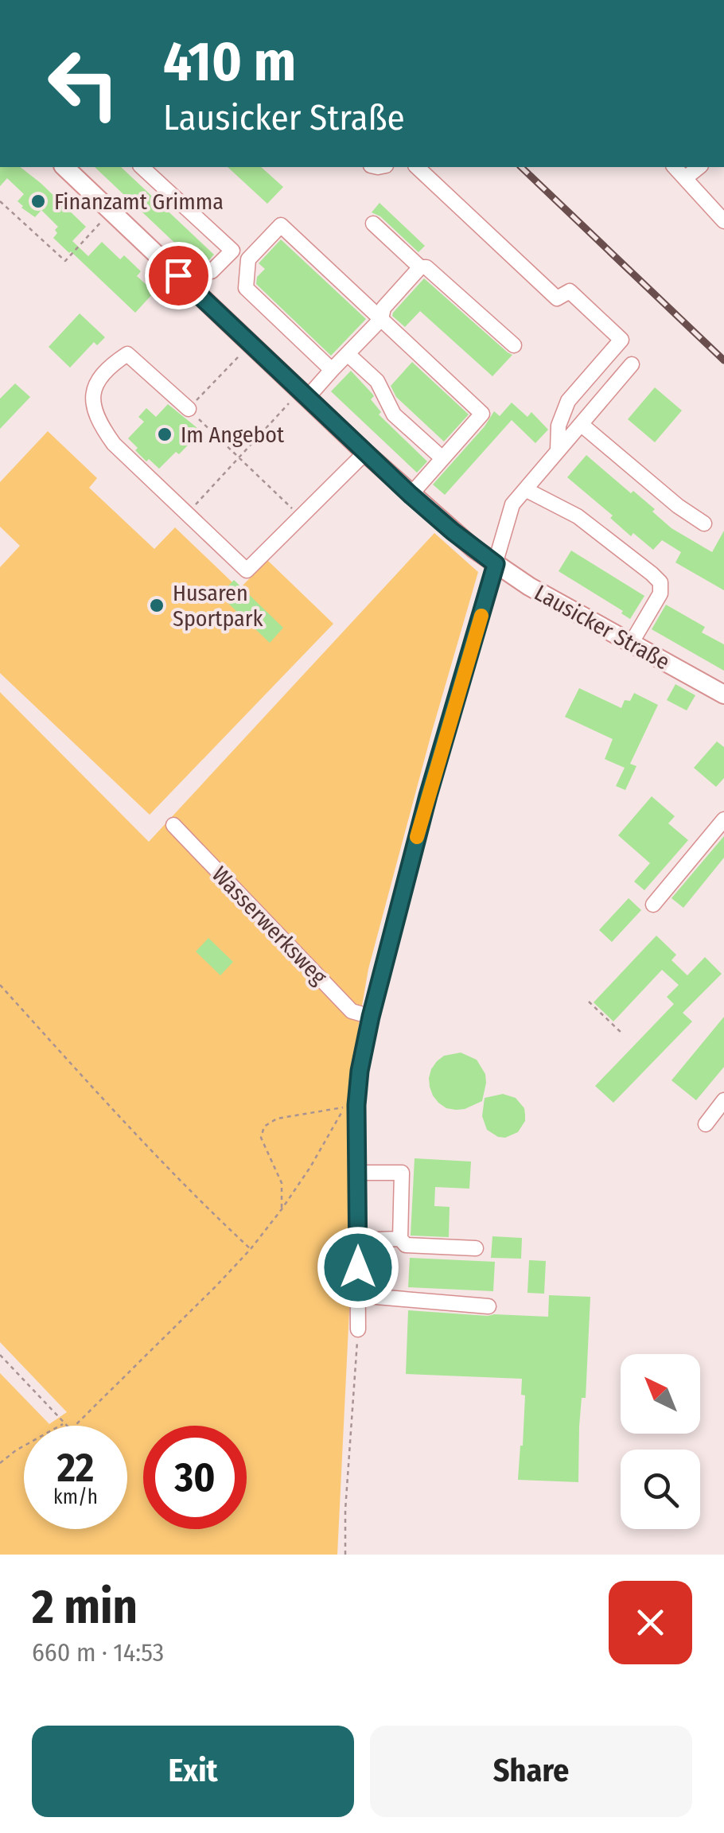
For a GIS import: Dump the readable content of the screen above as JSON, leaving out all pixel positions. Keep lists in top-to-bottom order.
{
  "streets": {
    "main road": ["Lausicker Straße"],
    "street": ["Wasserwerksweg"]
  },
  "places": ["Finanzamt Grimma", "Im Angebot", "Husaren Sportpark"],
  "north": "top left",
  "page": {
    "turn": ["410 m", "Lausicker Straße"],
    "speed": "22 km/h",
    "limit": "30",
    "heading": ["2 min", "660 m · 14:53"],
    "buttons": ["Exit", "Share"]
  }
}
